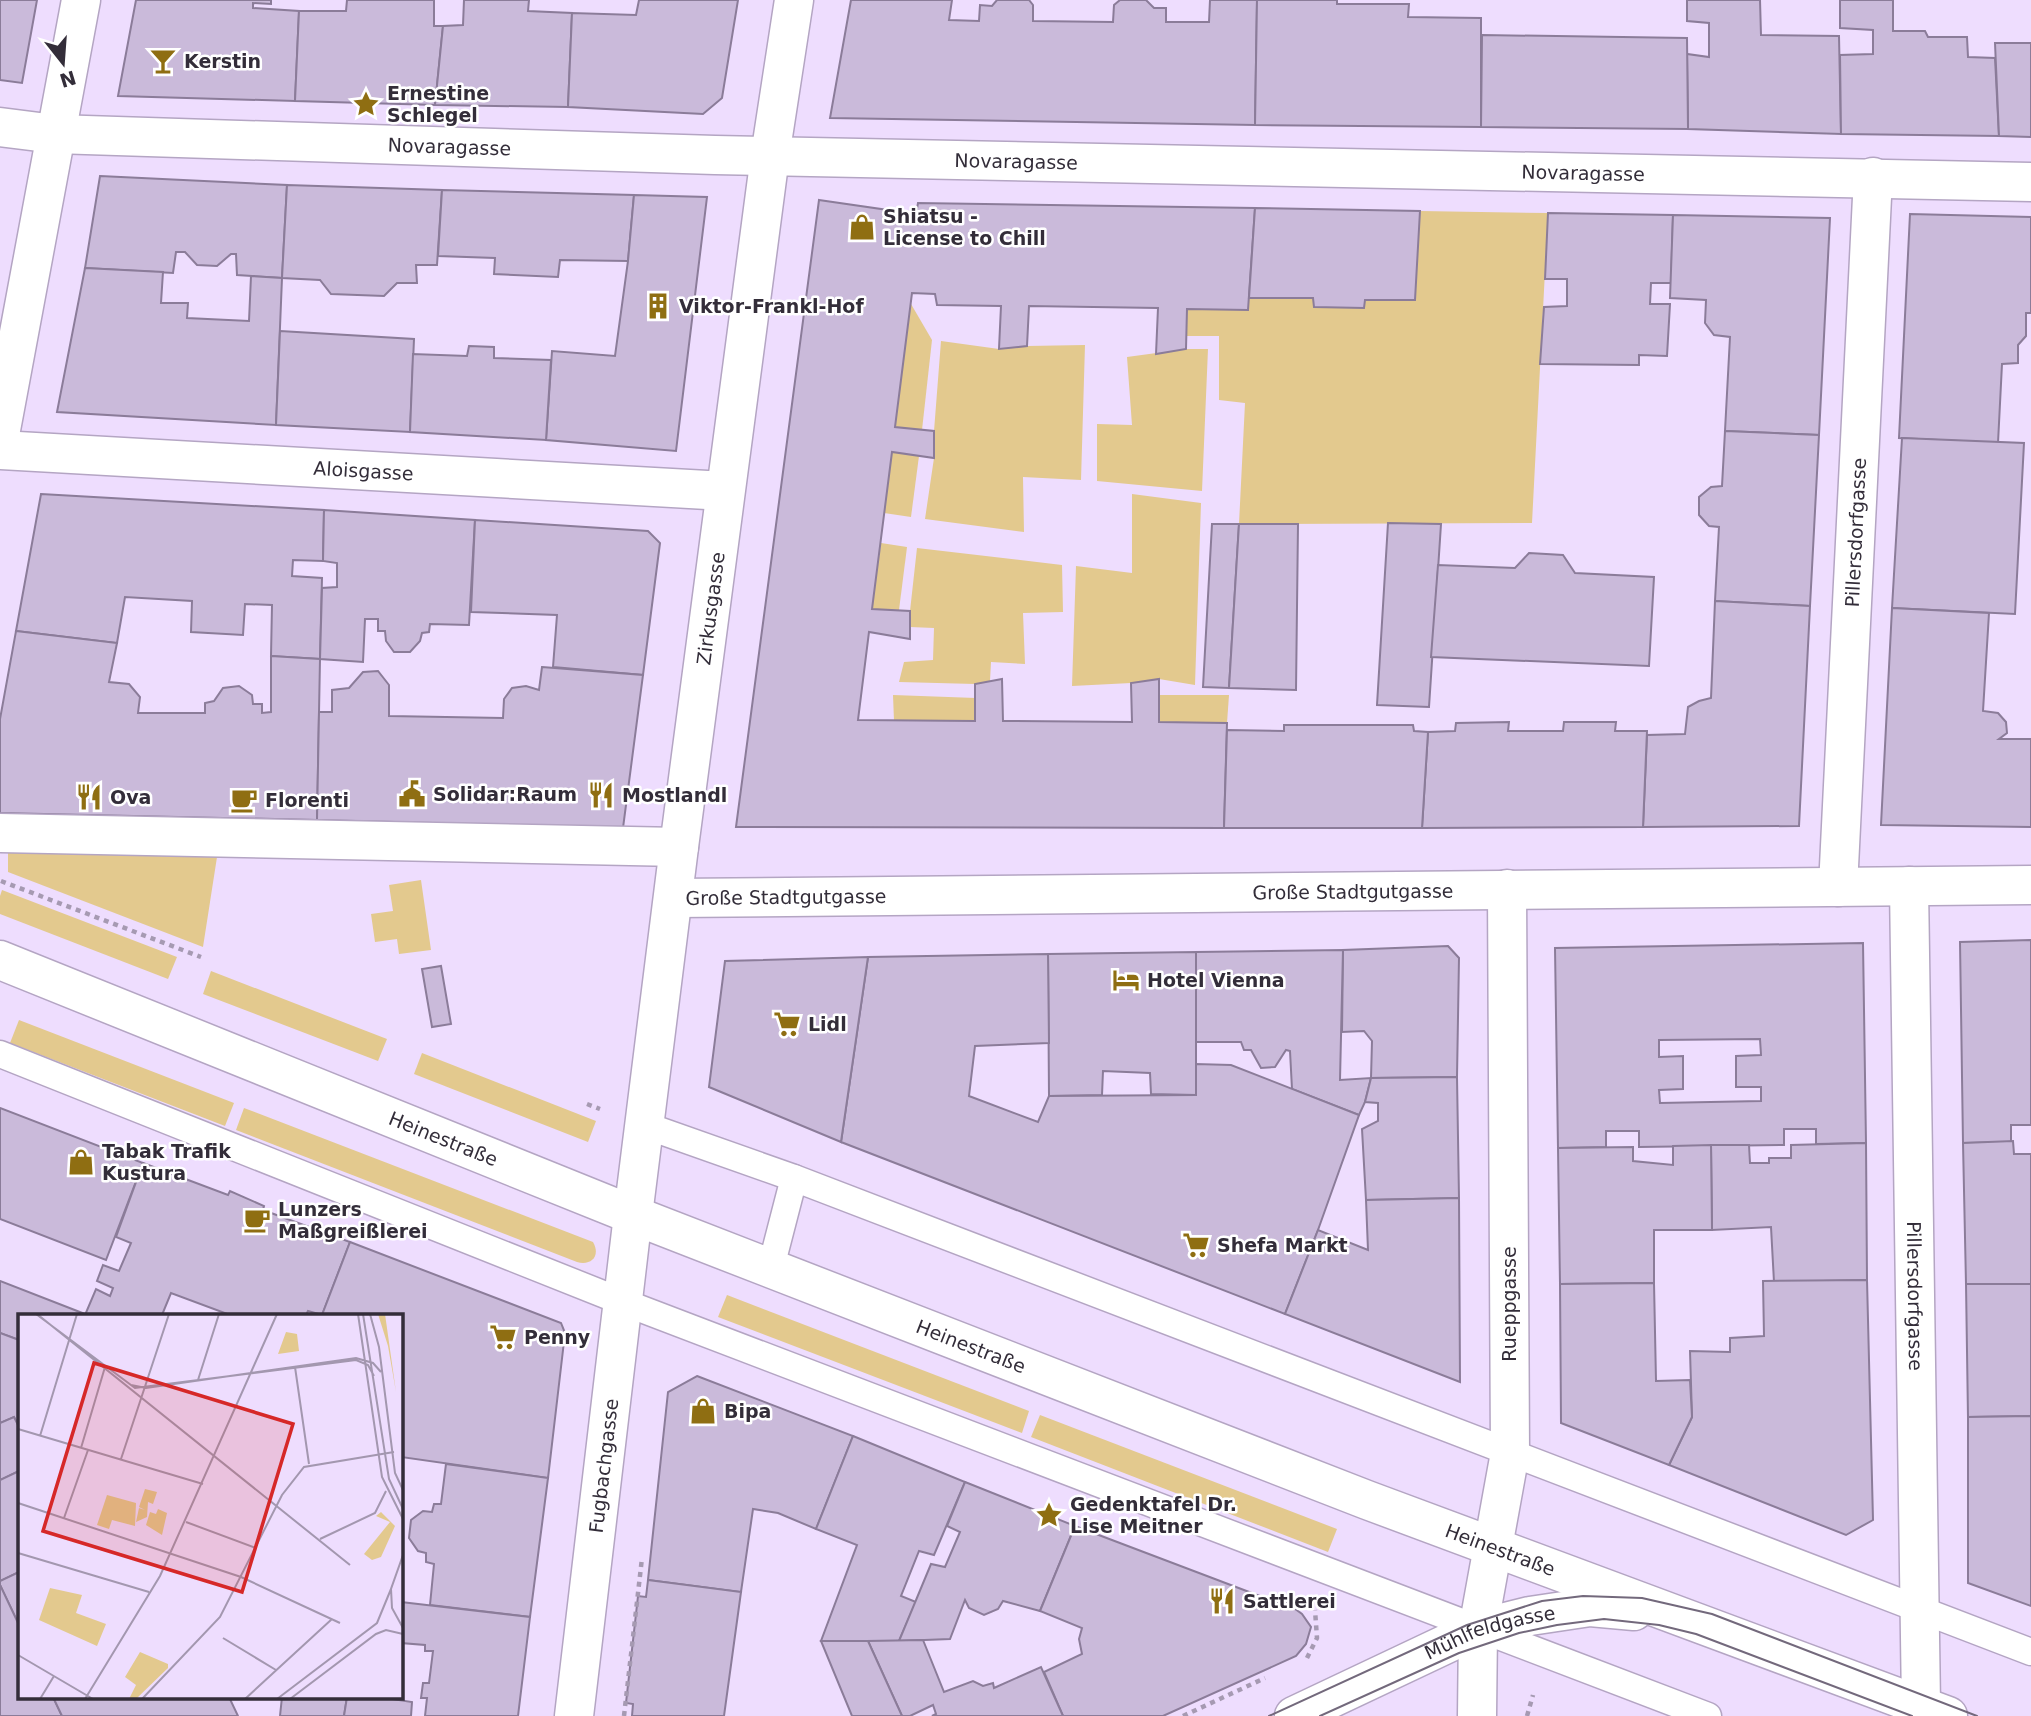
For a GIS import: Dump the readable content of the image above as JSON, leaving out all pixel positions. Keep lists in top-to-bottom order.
{
  "streets": {
    "street": [
      "Novaragasse",
      "Aloisgasse",
      "Pillersdorfgasse",
      "Zirkusgasse",
      "Große Stadtgutgasse",
      "Heinestraße",
      "Rueppgasse",
      "Fugbachgasse",
      "Mühlfeldgasse"
    ]
  },
  "crossings": [
    ["Novaragasse", "Pillersdorfgasse"],
    ["Novaragasse", "Zirkusgasse"],
    ["Aloisgasse", "Zirkusgasse"],
    ["Pillersdorfgasse", "Große Stadtgutgasse"],
    ["Pillersdorfgasse", "Heinestraße"],
    ["Zirkusgasse", "Große Stadtgutgasse"],
    ["Zirkusgasse", "Heinestraße"],
    ["Zirkusgasse", "Fugbachgasse"],
    ["Große Stadtgutgasse", "Rueppgasse"],
    ["Heinestraße", "Rueppgasse"],
    ["Heinestraße", "Fugbachgasse"],
    ["Heinestraße", "Mühlfeldgasse"],
    ["Rueppgasse", "Mühlfeldgasse"]
  ],
  "places": {
    "bar": ["Kerstin"],
    "place": ["Ernestine Schlegel", "Gedenktafel Dr. Lise Meitner"],
    "shop": ["Shiatsu - License to Chill", "Tabak Trafik Kustura", "Bipa"],
    "building": ["Viktor-Frankl-Hof"],
    "public building": ["Solidar:Raum"],
    "restaurant": ["Mostlandl", "Ova", "Sattlerei"],
    "cafe": ["Florenti", "Lunzers Maßgreißlerei"],
    "hotel": ["Hotel Vienna"],
    "supermarket": ["Lidl", "Shefa Markt", "Penny"]
  },
  "north": "bottom"
}
